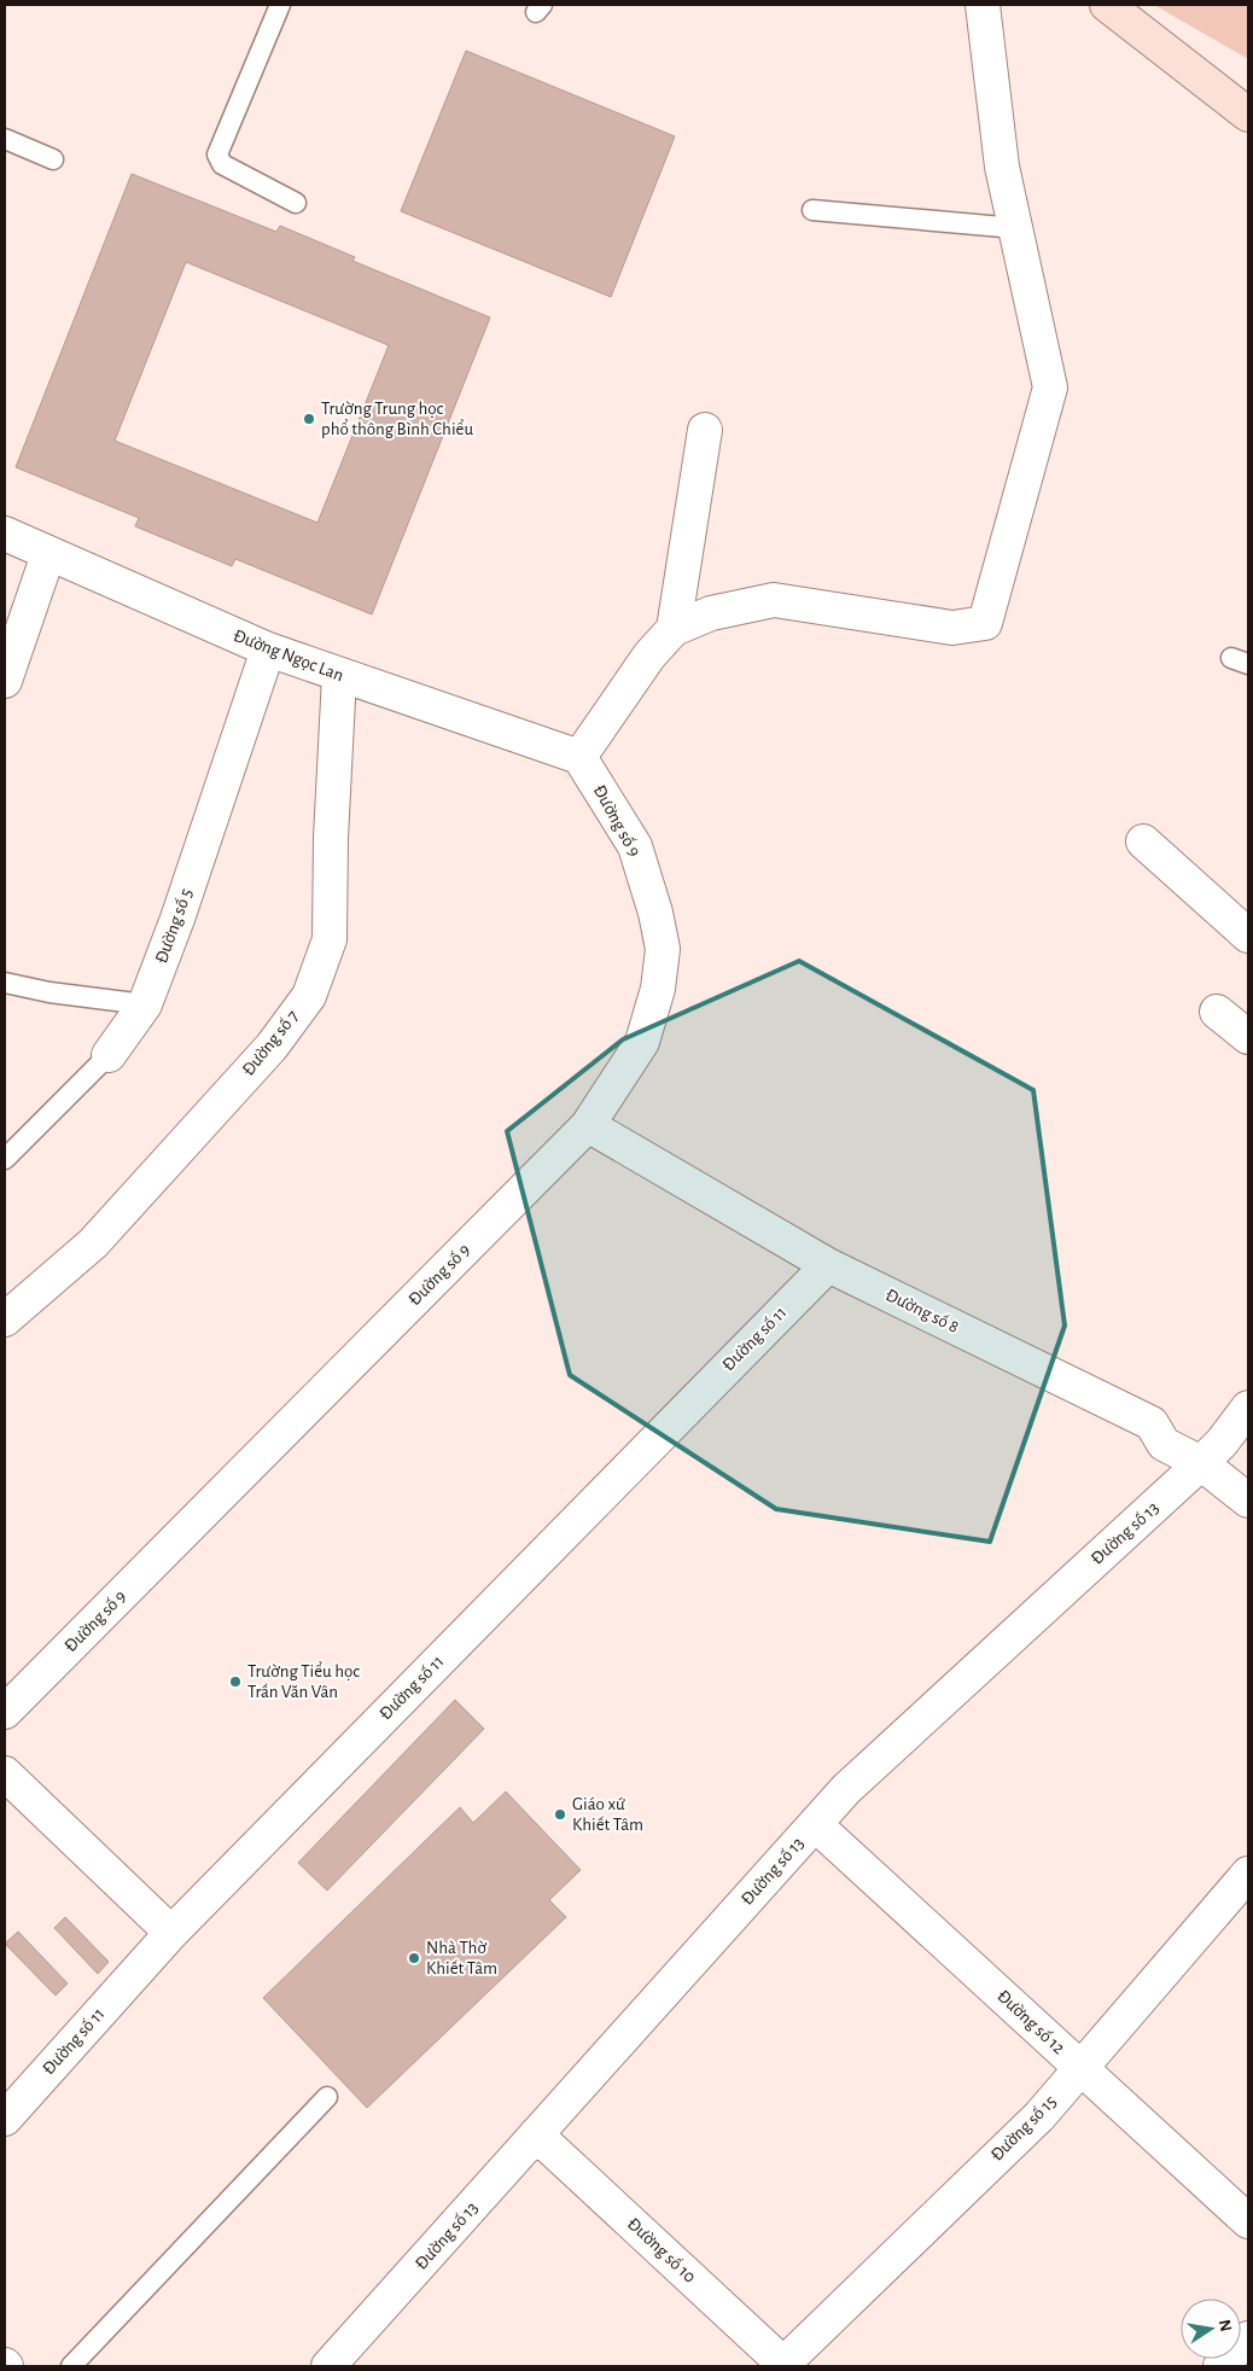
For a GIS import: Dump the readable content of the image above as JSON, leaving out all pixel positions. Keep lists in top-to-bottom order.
{
  "streets": {
    "street": [
      "Đường Ngọc Lan",
      "Đường số 9",
      "Đường số 5",
      "Đường số 7",
      "Đường số 8",
      "Đường số 11",
      "Đường số 13",
      "Đường số 12",
      "Đường số 15",
      "Đường số 10"
    ]
  },
  "crossings": [
    ["Đường Ngọc Lan", "Đường số 9"],
    ["Đường Ngọc Lan", "Đường số 5"],
    ["Đường Ngọc Lan", "Đường số 7"],
    ["Đường số 9", "Đường số 8"],
    ["Đường số 8", "Đường số 11"],
    ["Đường số 8", "Đường số 13"],
    ["Đường số 13", "Đường số 12"],
    ["Đường số 13", "Đường số 10"],
    ["Đường số 12", "Đường số 15"],
    ["Đường số 15", "Đường số 10"]
  ],
  "places": [
    "Trường Trung học phổ thông Bình Chiểu",
    "Trường Tiểu học Trần Văn Vân",
    "Giáo xứ Khiết Tâm",
    "Nhà Thờ Khiết Tâm"
  ],
  "north": "right"
}
